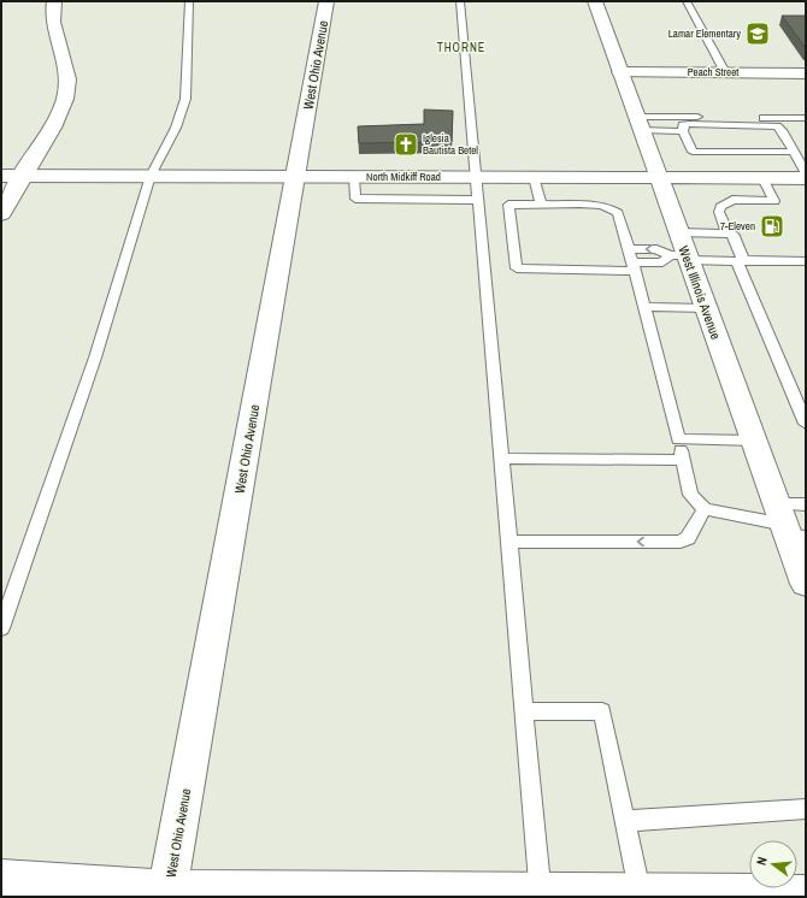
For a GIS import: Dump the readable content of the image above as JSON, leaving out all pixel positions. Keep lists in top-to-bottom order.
{
  "streets": {
    "street": [
      "West Ohio Avenue",
      "Peach Street",
      "North Midkiff Road",
      "West Illinois Avenue"
    ]
  },
  "crossings": [
    ["West Ohio Avenue", "North Midkiff Road"],
    ["Peach Street", "West Illinois Avenue"],
    ["North Midkiff Road", "West Illinois Avenue"]
  ],
  "districts": ["THORNE"],
  "places": {
    "school or university": ["Lamar Elementary"],
    "church": ["Iglesia Bautista Betel"],
    "fuel station": ["7-Eleven"]
  },
  "north": "left"
}
